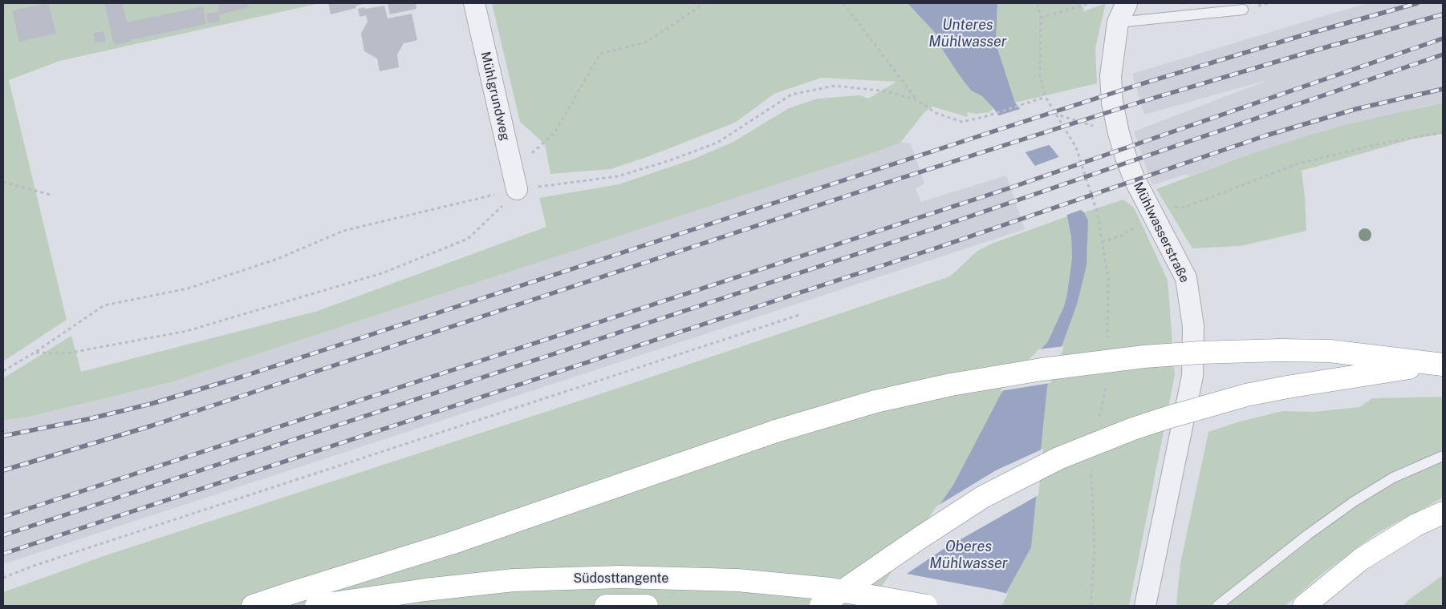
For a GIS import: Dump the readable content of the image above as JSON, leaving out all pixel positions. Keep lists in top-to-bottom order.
{
  "streets": {
    "highway": ["Südosttangente"],
    "street": ["Mühlgrundweg", "Mühlwasserstraße"]
  },
  "water": ["Unteres Mühlwasser", "Oberes Mühlwasser"]
}
